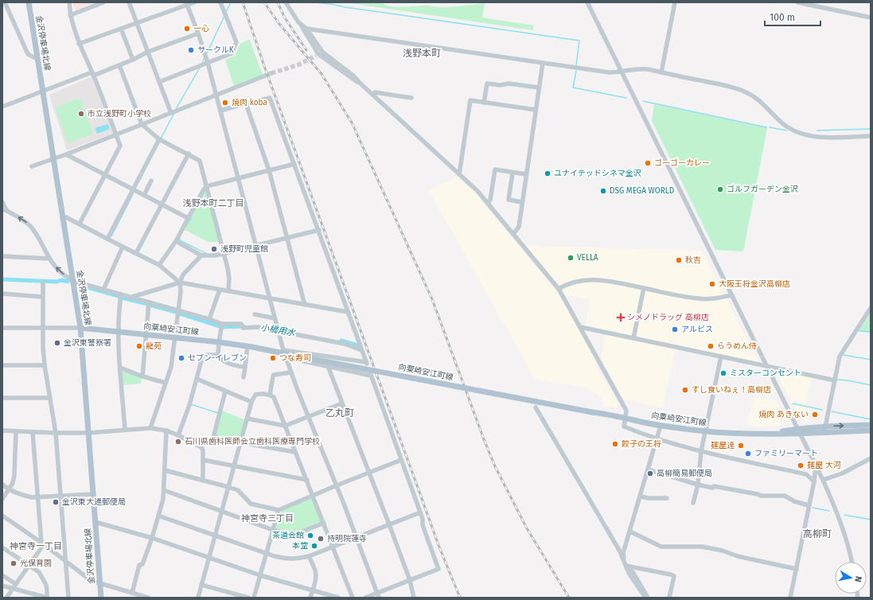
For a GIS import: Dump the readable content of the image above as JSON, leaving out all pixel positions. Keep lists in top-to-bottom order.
{
  "streets": {
    "main road": ["金沢停車場北線", "向粟崎安江町線"]
  },
  "crossings": [
    ["金沢停車場北線", "向粟崎安江町線"]
  ],
  "districts": [
    "浅野本町",
    "浅野本町二丁目",
    "乙丸町",
    "神宮寺三丁目",
    "高柳町",
    "神宮寺一丁目"
  ],
  "water": ["小橋用水"],
  "places": {
    "other": [
      "一心",
      "サークルK",
      "焼肉 koba",
      "市立浅野町小学校",
      "ゴーゴーカレー",
      "ユナイテッドシネマ金沢",
      "ゴルフガーデン金沢",
      "DSG MEGA WORLD",
      "浅野町児童館",
      "VELLA",
      "秋吉",
      "大阪王将金沢高柳店",
      "アルビス",
      "金沢東警察署",
      "龍苑",
      "らうめん侍",
      "セブン-イレブン",
      "つな寿司",
      "ミスターコンセント",
      "すし食いねぇ！高柳店",
      "焼肉 あきない",
      "石川県歯科医師会立歯科医療専門学校",
      "餃子の王将",
      "麺屋達",
      "ファミリーマート",
      "麺屋 大河",
      "高柳簡易郵便局",
      "金沢東大通郵便局",
      "茶道会館",
      "持明院蓮寺",
      "本堂",
      "光保育園"
    ],
    "health": ["シメノドラッグ 高柳店"]
  },
  "scale_bar": "100 m",
  "north": "right"
}
